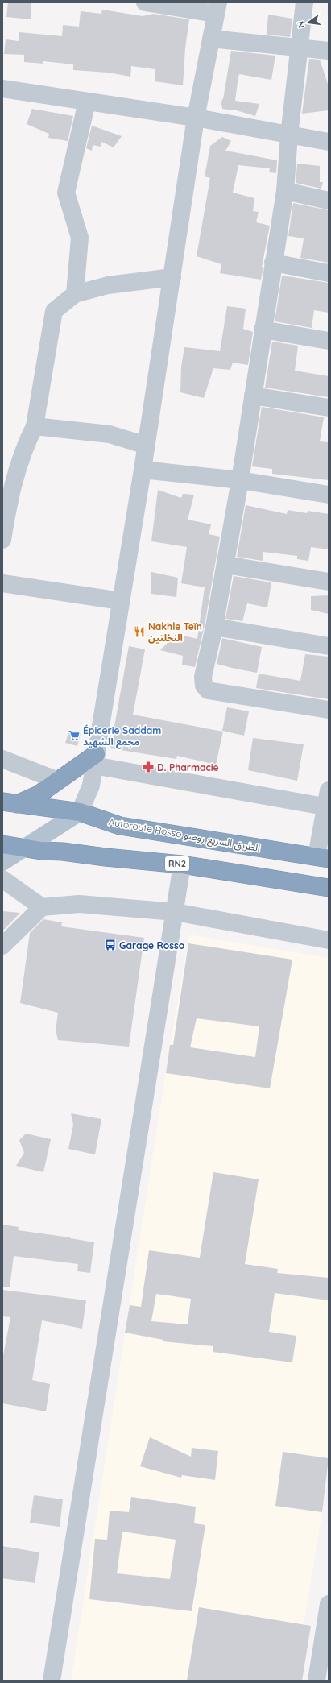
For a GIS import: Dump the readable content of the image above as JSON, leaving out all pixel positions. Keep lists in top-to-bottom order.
{
  "streets": {
    "highway": ["Autoroute Rosso الطريق السريع روصو", "RN2"]
  },
  "places": {
    "restaurant": ["Nakhle Teïn النخلتين"],
    "supermarket": ["Épicerie Saddam مجمع الشهيد"],
    "pharmacy": ["D. Pharmacie"],
    "bus stop": ["Garage Rosso"]
  },
  "north": "left"
}
